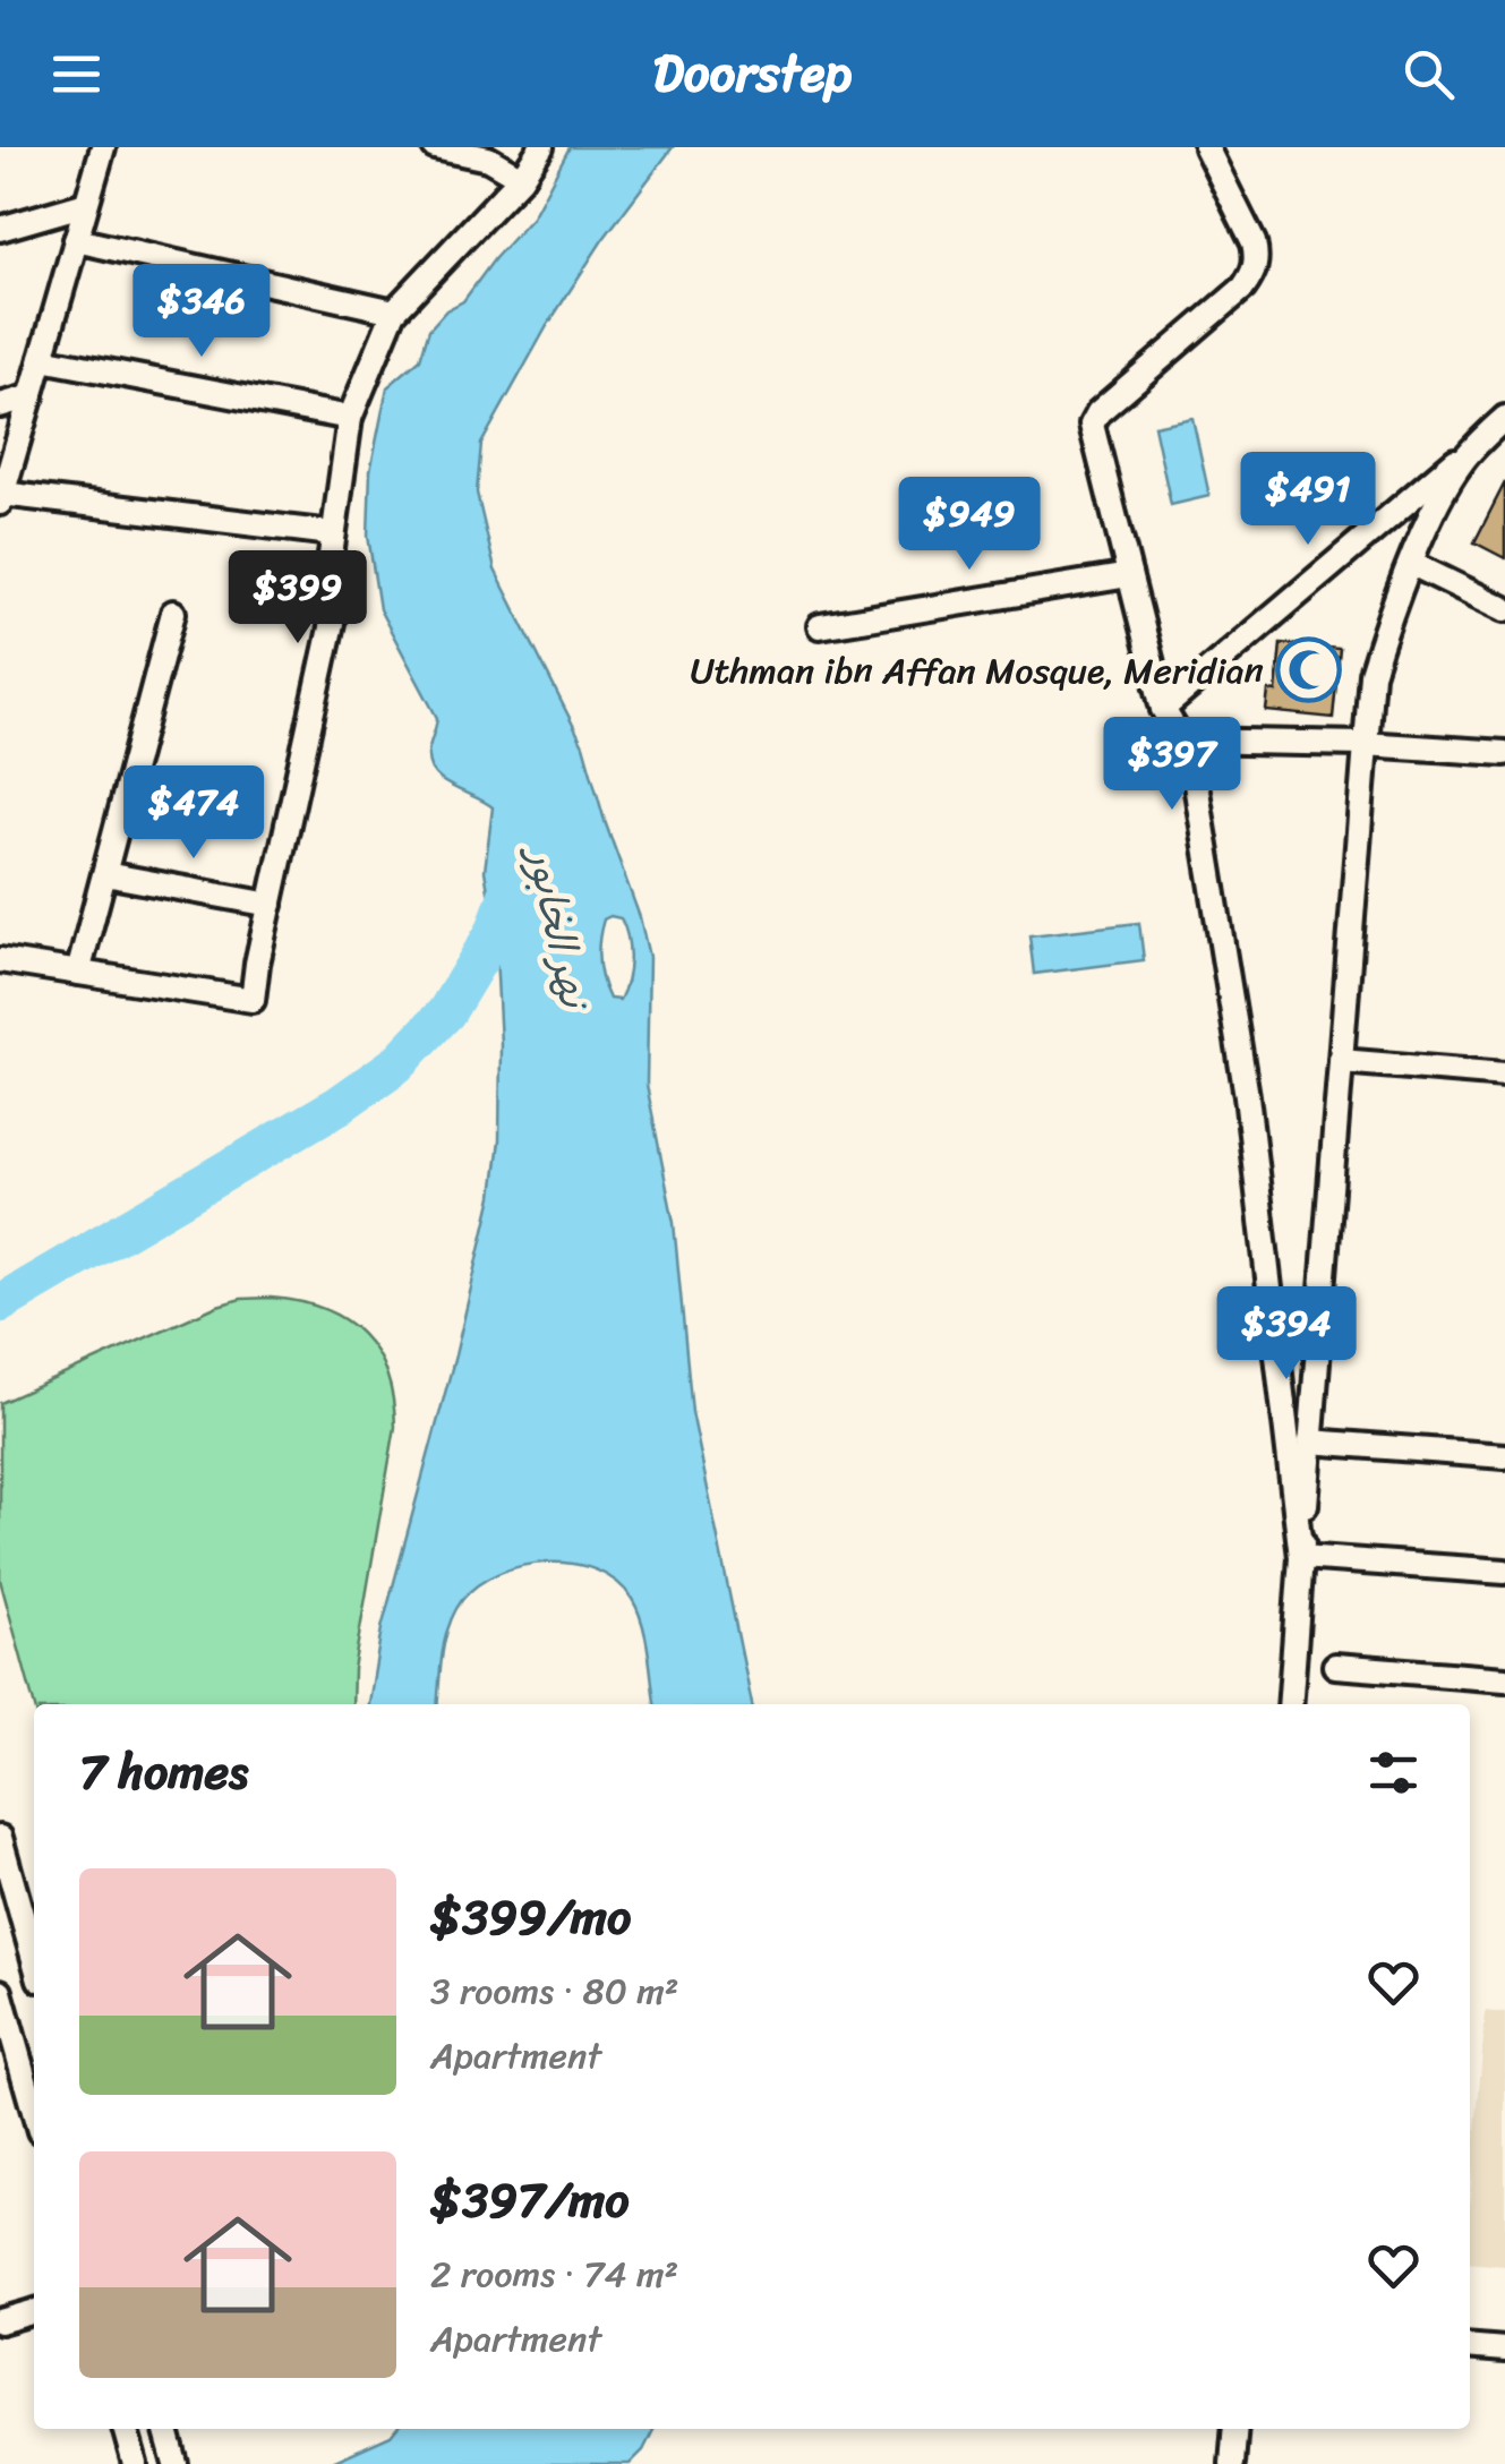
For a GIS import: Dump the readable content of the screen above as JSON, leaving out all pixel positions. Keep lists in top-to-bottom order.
{
  "water": ["نهر الخابور"],
  "places": {
    "mosque": ["Uthman ibn Affan Mosque, Meridian"]
  },
  "page": {
    "header": "Doorstep",
    "price": [
      "$346",
      "$491",
      "$949",
      "$399",
      "$397",
      "$474",
      "$394"
    ],
    "heading": "7 homes",
    "list": [
      {
        "name": "$399/mo",
        "note": "3 rooms · 80 m² · Apartment"
      },
      {
        "name": "$397/mo",
        "note": "2 rooms · 74 m² · Apartment"
      }
    ]
  }
}
